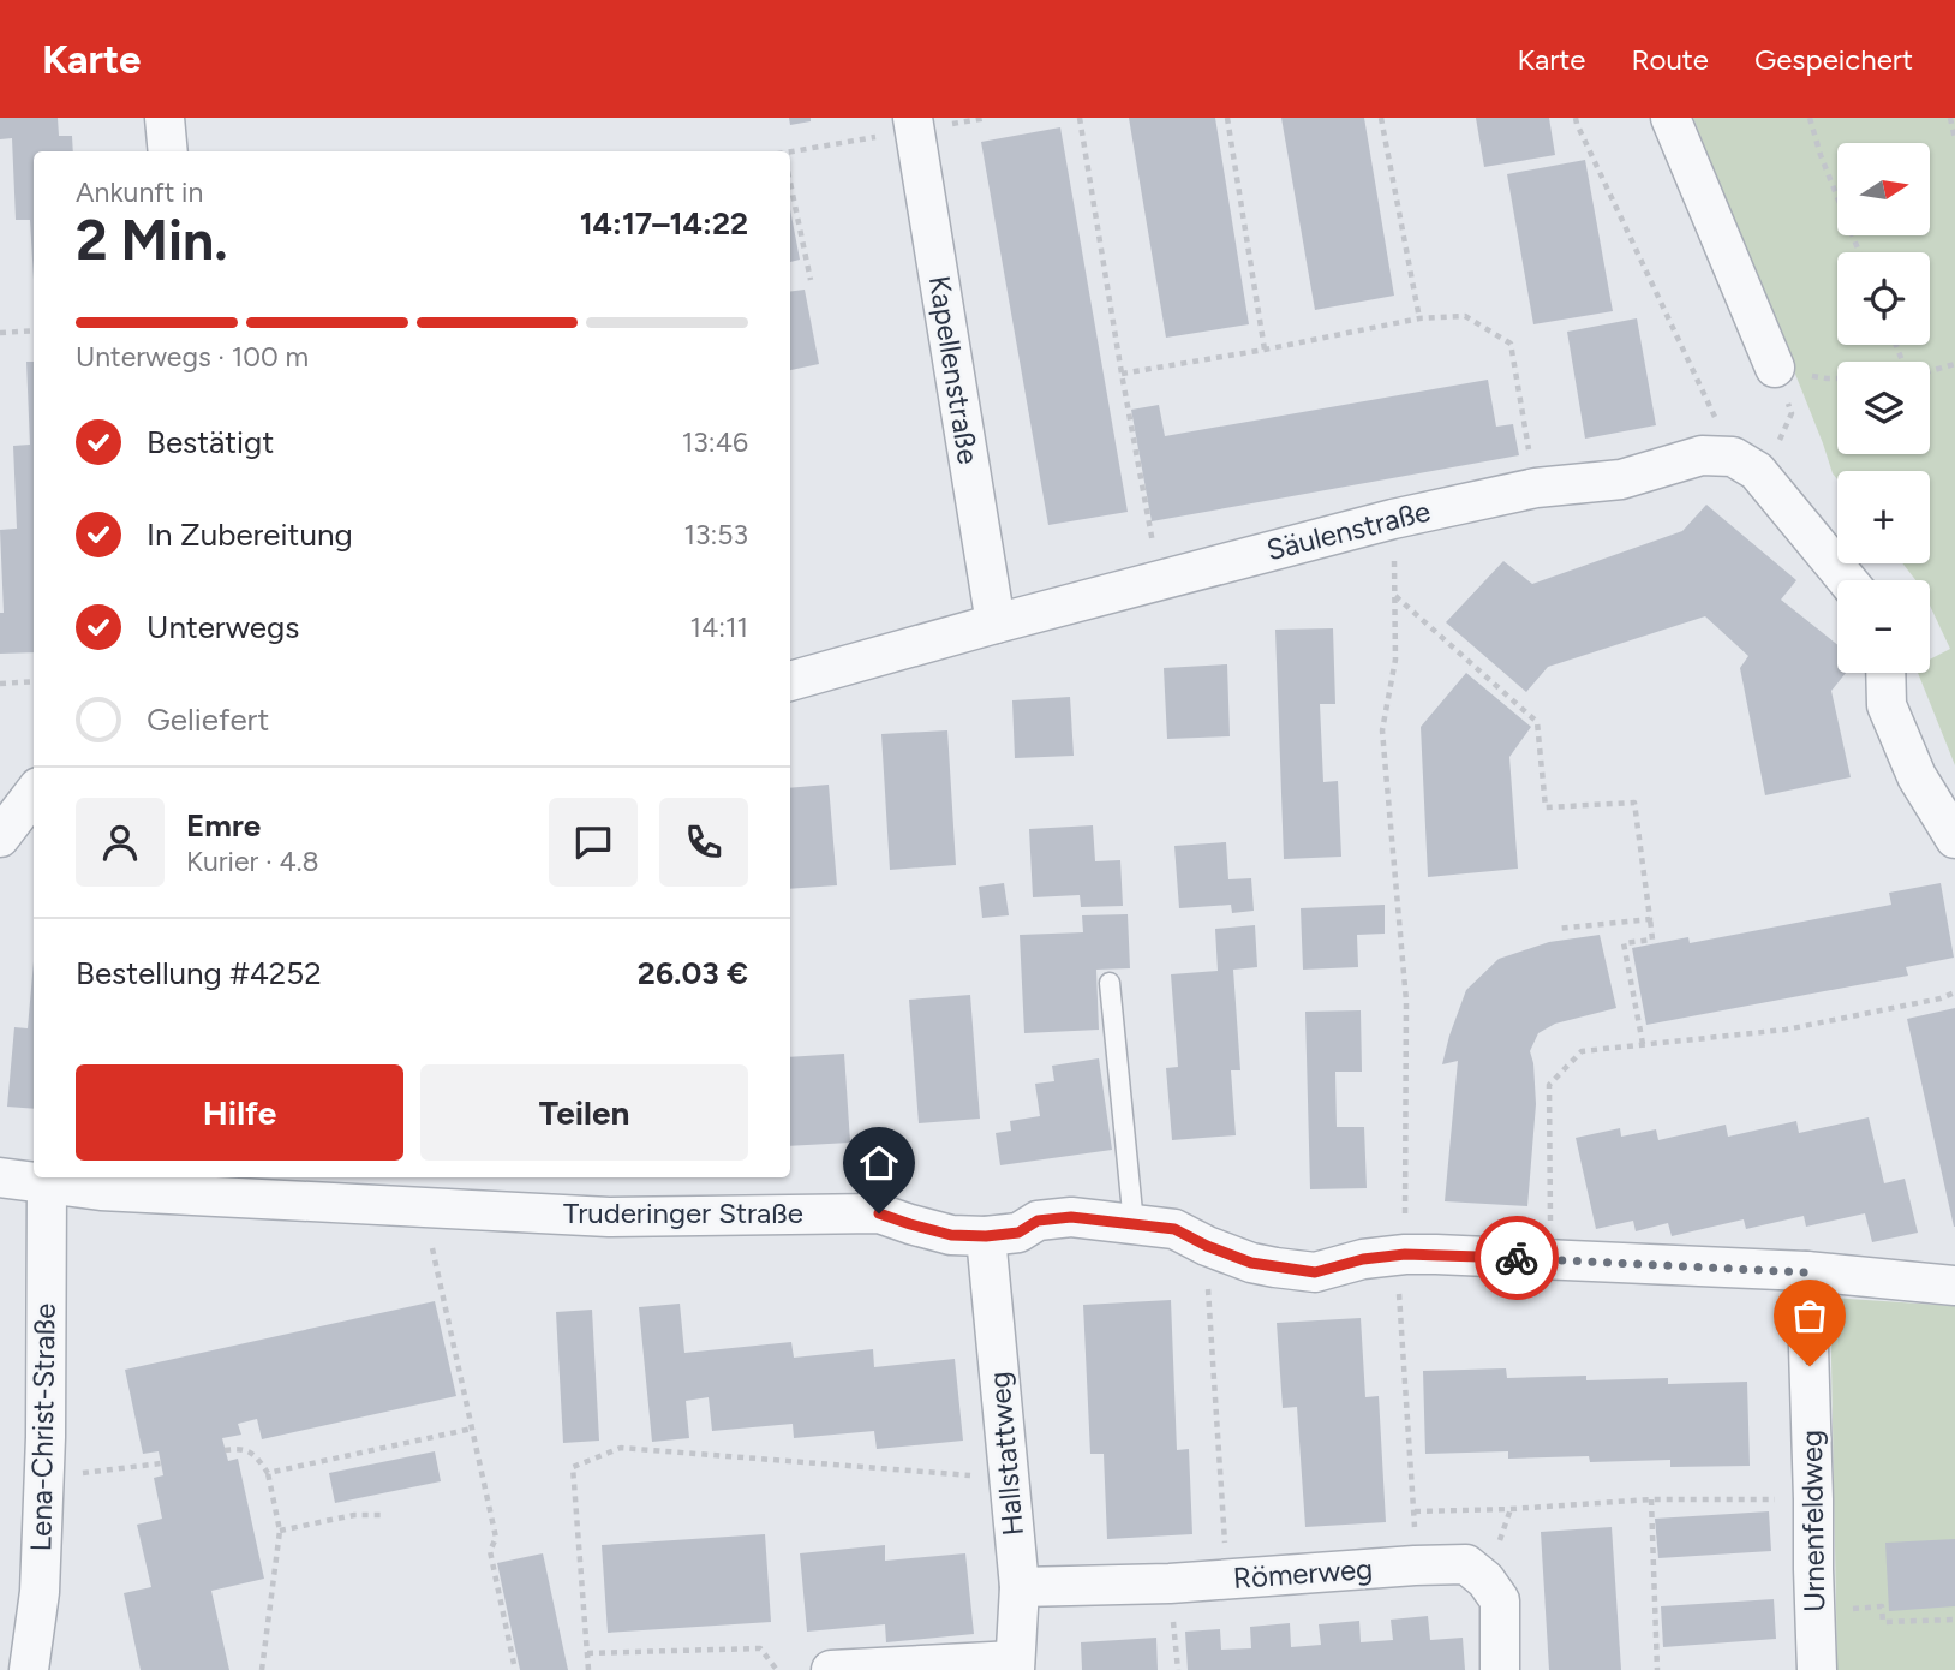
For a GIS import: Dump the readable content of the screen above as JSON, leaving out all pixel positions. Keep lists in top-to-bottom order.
{
  "streets": {
    "street": [
      "Kapellenstraße",
      "Säulenstraße",
      "Truderinger Straße",
      "Lena-Christ-Straße",
      "Hallstattweg",
      "Urnenfeldweg",
      "Römerweg"
    ]
  },
  "crossings": [
    ["Kapellenstraße", "Säulenstraße"],
    ["Truderinger Straße", "Lena-Christ-Straße"],
    ["Truderinger Straße", "Hallstattweg"],
    ["Truderinger Straße", "Urnenfeldweg"],
    ["Hallstattweg", "Römerweg"]
  ],
  "north": "right",
  "page": {
    "header": "Karte",
    "nav": ["Karte", "Route", "Gespeichert"],
    "map_buttons": ["+", "−"],
    "heading": ["2 Min.", "Ankunft in", "14:17–14:22"],
    "panel": [
      "Emre",
      "Kurier · 4.8",
      "Bestellung #4252",
      "26.03 €"
    ],
    "bar": "Unterwegs · 100 m",
    "list": [
      ["Bestätigt", "13:46"],
      ["In Zubereitung", "13:53"],
      ["Unterwegs", "14:11"],
      "Geliefert"
    ],
    "buttons": ["Hilfe", "Teilen"]
  }
}
